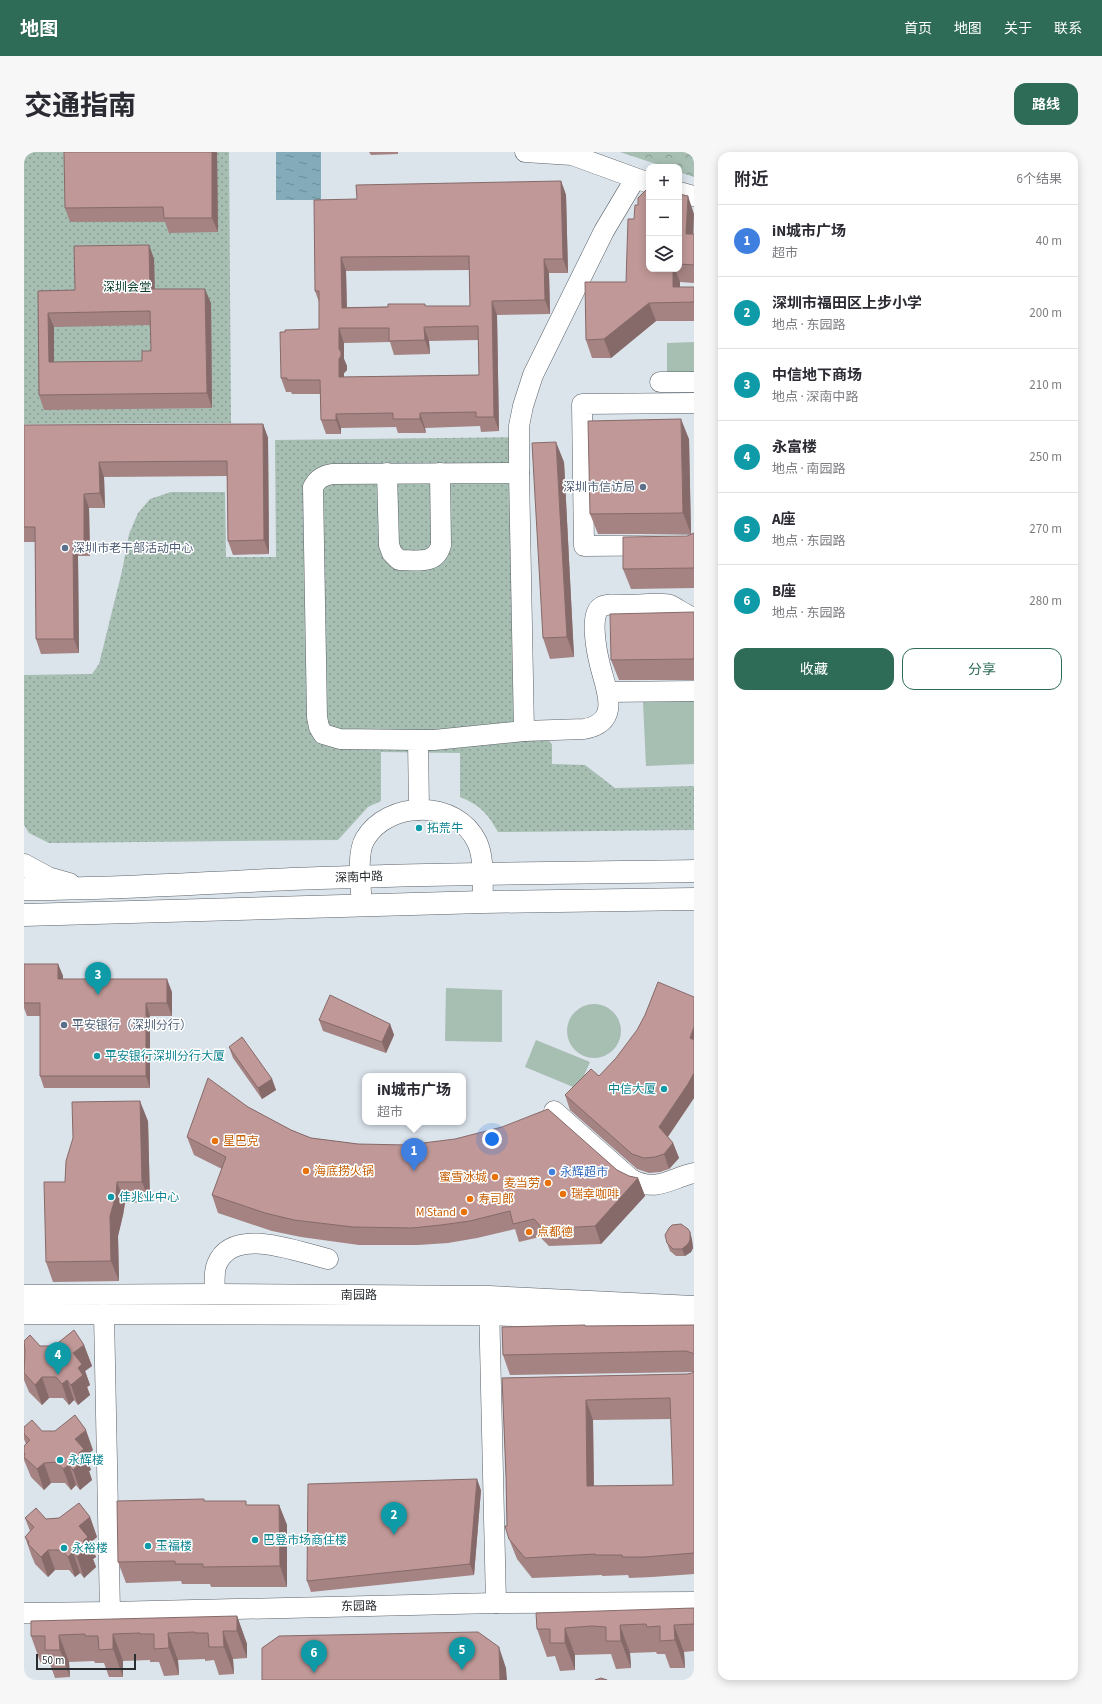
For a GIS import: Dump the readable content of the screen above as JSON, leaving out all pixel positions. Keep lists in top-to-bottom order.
{
  "streets": {
    "main road": ["深南中路"],
    "street": ["南园路", "东园路"]
  },
  "parks": ["深圳会堂"],
  "places": [
    "深圳市信访局",
    "深圳市老干部活动中心",
    "拓荒牛",
    "平安银行（深圳分行）",
    "平安银行深圳分行大厦",
    "中信大厦",
    "星巴克",
    "海底捞火锅",
    "永辉超市",
    "蜜雪冰城",
    "麦当劳",
    "瑞幸咖啡",
    "佳兆业中心",
    "寿司郎",
    "M Stand",
    "点都德",
    "永辉楼",
    "巴登市场商住楼",
    "玉福楼",
    "永裕楼"
  ],
  "scale_bar": "50 m",
  "page": {
    "header": "地图",
    "nav": [
      "首页",
      "地图",
      "关于",
      "联系"
    ],
    "title": "交通指南",
    "buttons": [
      "路线",
      ["收藏", "分享"]
    ],
    "heading": ["附近", "6个结果"],
    "map_buttons": ["+", "−"],
    "list": [
      {
        "mark": "1",
        "name": "iN城市广场",
        "note": "超市",
        "value": "40 m"
      },
      {
        "mark": "2",
        "name": "深圳市福田区上步小学",
        "note": "地点 · 东园路",
        "value": "200 m"
      },
      {
        "mark": "3",
        "name": "中信地下商场",
        "note": "地点 · 深南中路",
        "value": "210 m"
      },
      {
        "mark": "4",
        "name": "永富楼",
        "note": "地点 · 南园路",
        "value": "250 m"
      },
      {
        "mark": "5",
        "name": "A座",
        "note": "地点 · 东园路",
        "value": "270 m"
      },
      {
        "mark": "6",
        "name": "B座",
        "note": "地点 · 东园路",
        "value": "280 m"
      }
    ],
    "pins": [
      "3",
      "1",
      "4",
      "2",
      "5",
      "6"
    ],
    "popup": ["iN城市广场", "超市"],
    "scale": "50 m"
  }
}
